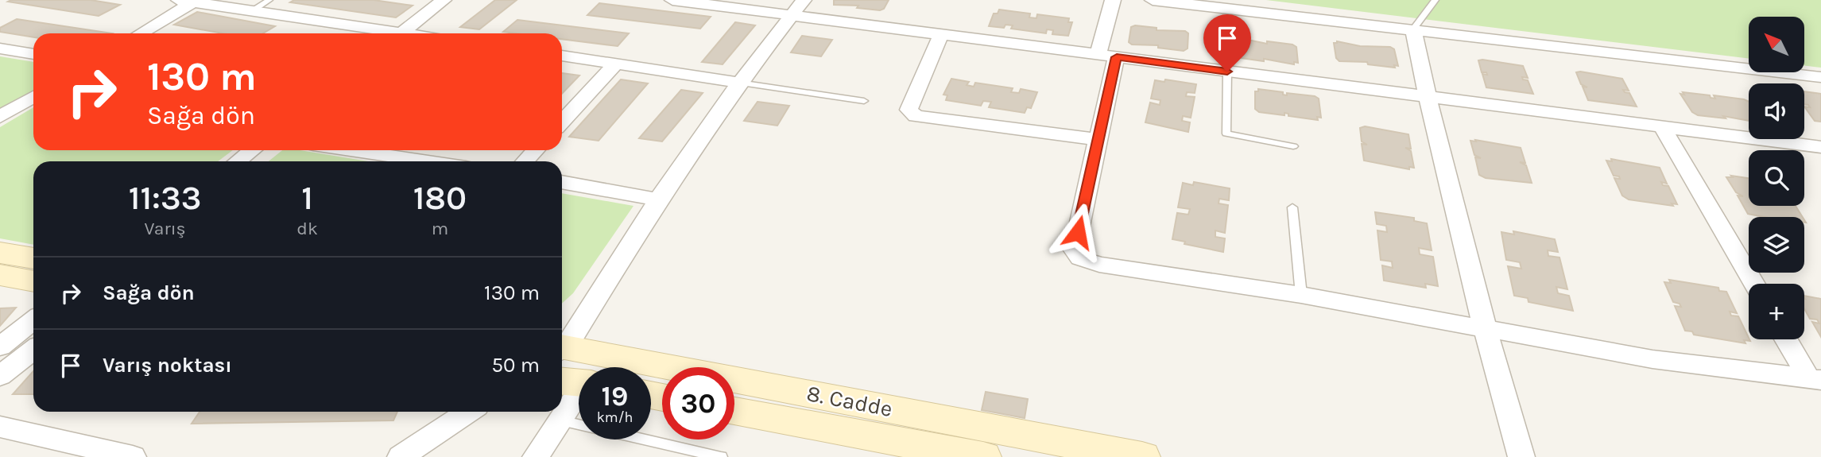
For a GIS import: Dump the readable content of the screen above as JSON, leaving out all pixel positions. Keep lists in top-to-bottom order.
{
  "streets": {
    "street": ["8. Cadde"]
  },
  "north": "top left",
  "page": {
    "map_buttons": "+",
    "turn": ["130 m", "Sağa dön"],
    "eta": [
      "11:33",
      "Varış",
      "1",
      "dk",
      "180",
      "m"
    ],
    "list": [
      {
        "name": "Sağa dön",
        "value": "130 m"
      },
      {
        "name": "Varış noktası",
        "value": "50 m"
      }
    ],
    "speed": "19 km/h",
    "limit": "30"
  }
}
